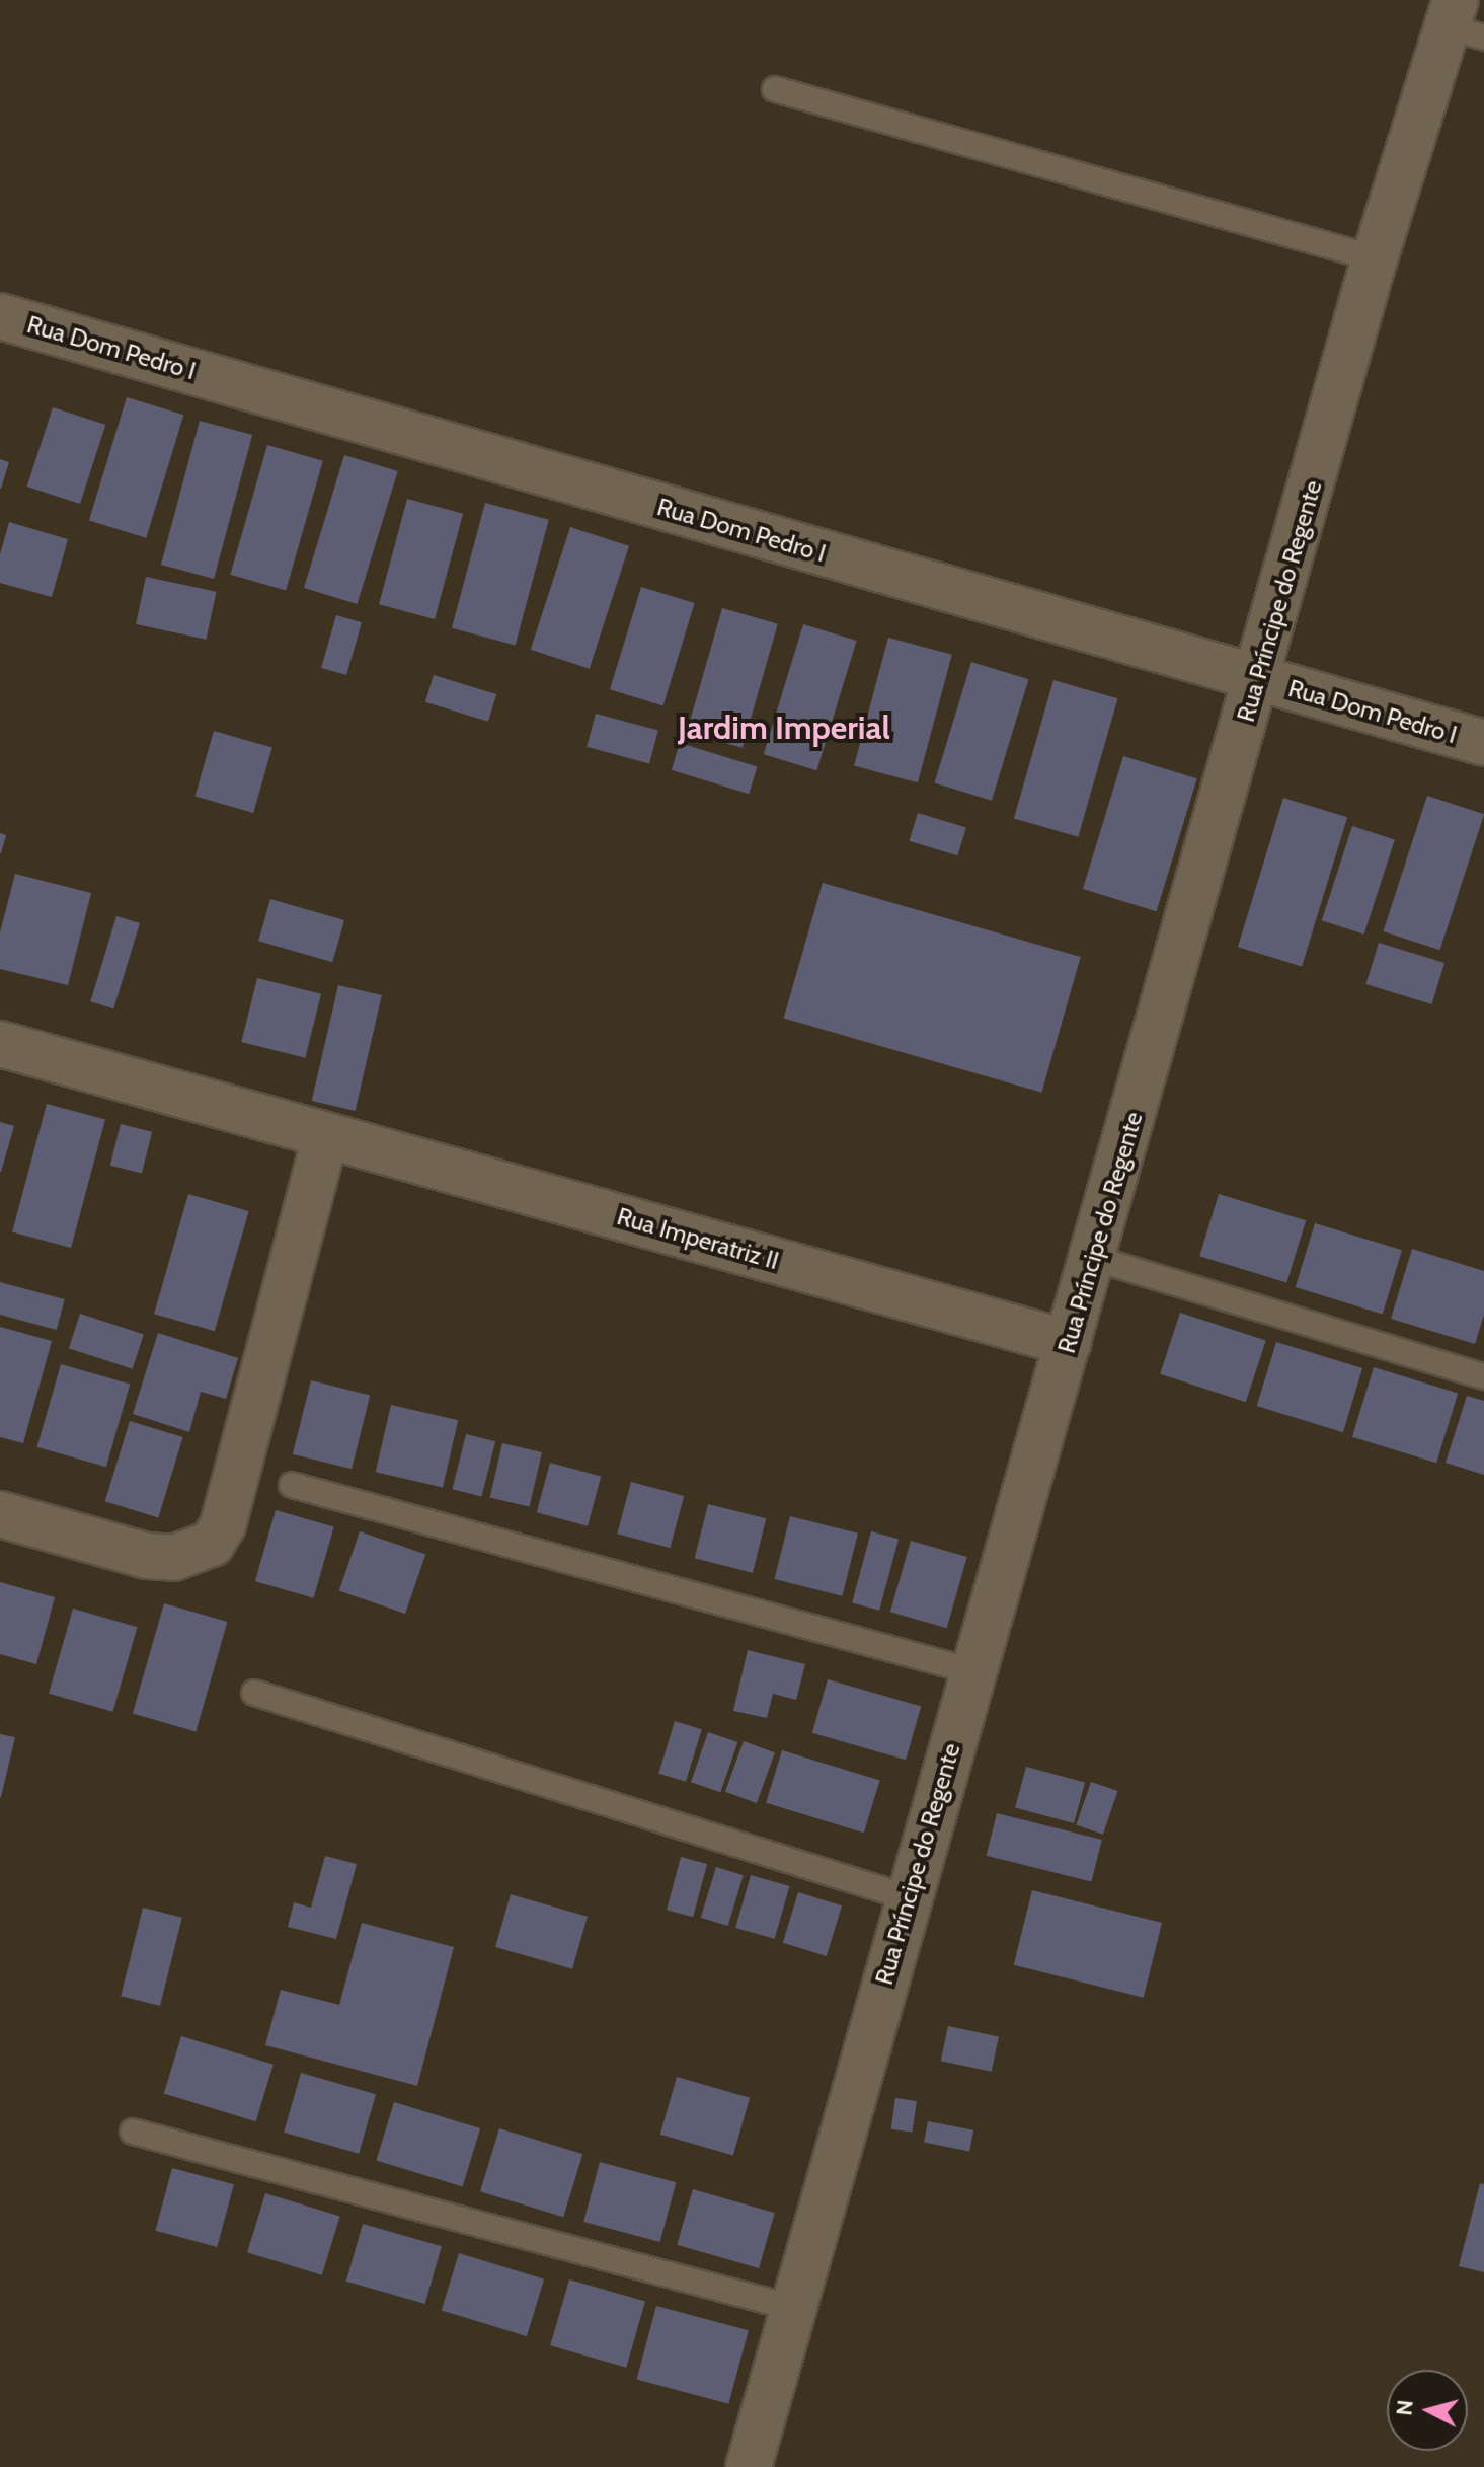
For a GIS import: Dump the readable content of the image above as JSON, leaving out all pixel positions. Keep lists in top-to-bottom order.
{
  "streets": {
    "street": ["Rua Dom Pedro I", "Rua Príncipe do Regente", "Rua Imperatriz II"]
  },
  "crossings": [
    ["Rua Dom Pedro I", "Rua Príncipe do Regente"],
    ["Rua Príncipe do Regente", "Rua Imperatriz II"]
  ],
  "districts": ["Jardim Imperial"],
  "north": "left"
}
